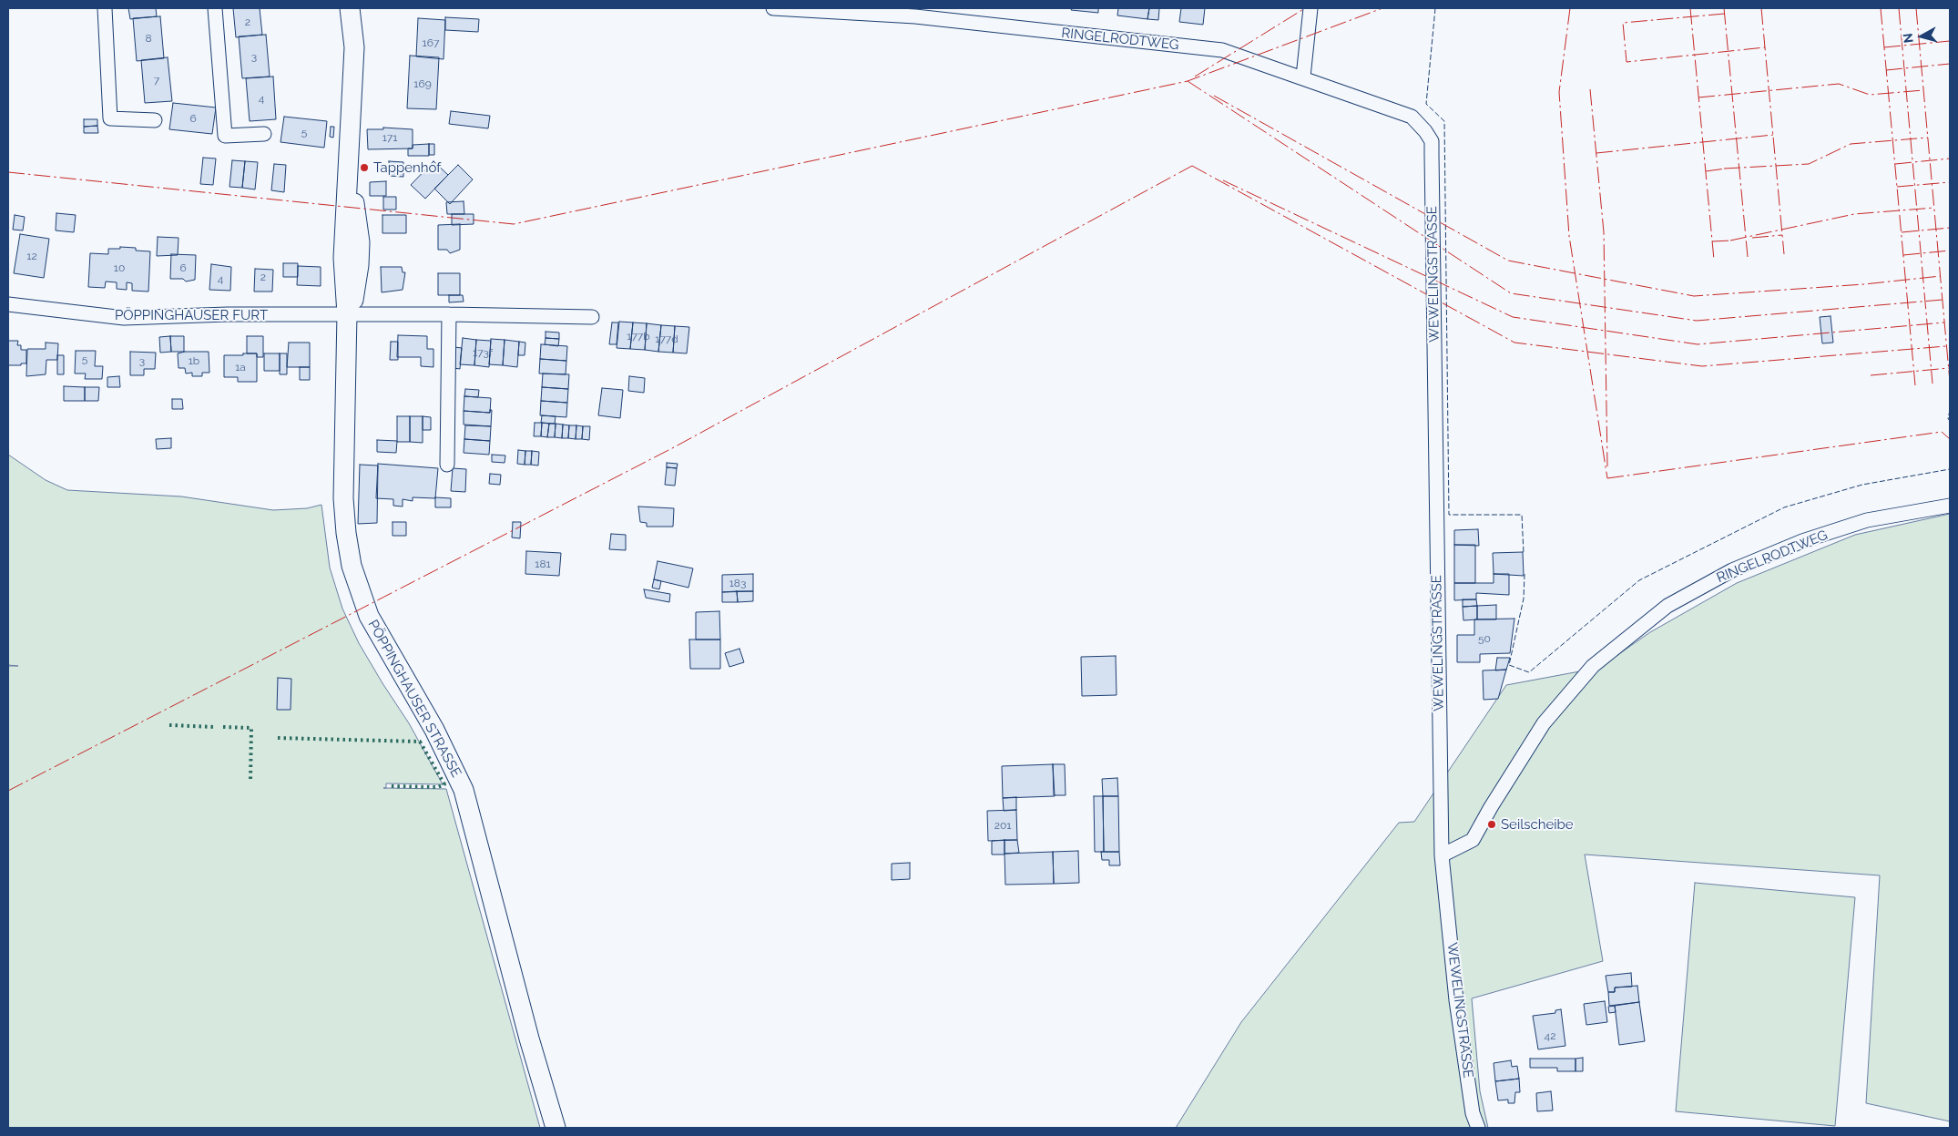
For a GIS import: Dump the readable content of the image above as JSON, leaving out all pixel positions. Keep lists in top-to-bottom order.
{
  "streets": {
    "main road": ["PÖPPINGHAUSER STRASSE"],
    "street": ["RINGELRODTWEG", "WEWELINGSTRASSE", "PÖPPINGHAUSER FURT"]
  },
  "crossings": [
    ["RINGELRODTWEG", "WEWELINGSTRASSE"],
    ["PÖPPINGHAUSER FURT", "PÖPPINGHAUSER STRASSE"]
  ],
  "places": ["Tappenhof", "Seilscheibe"],
  "house_numbers": [
    "2",
    "8",
    "167",
    "3",
    "7",
    "169",
    "4",
    "6",
    "5",
    "171",
    "12",
    "10",
    "6",
    "2",
    "4",
    "177b",
    "177d",
    "173f",
    "5",
    "3",
    "1b",
    "1a",
    "181",
    "183",
    "50",
    "201",
    "42"
  ],
  "north": "left"
}
